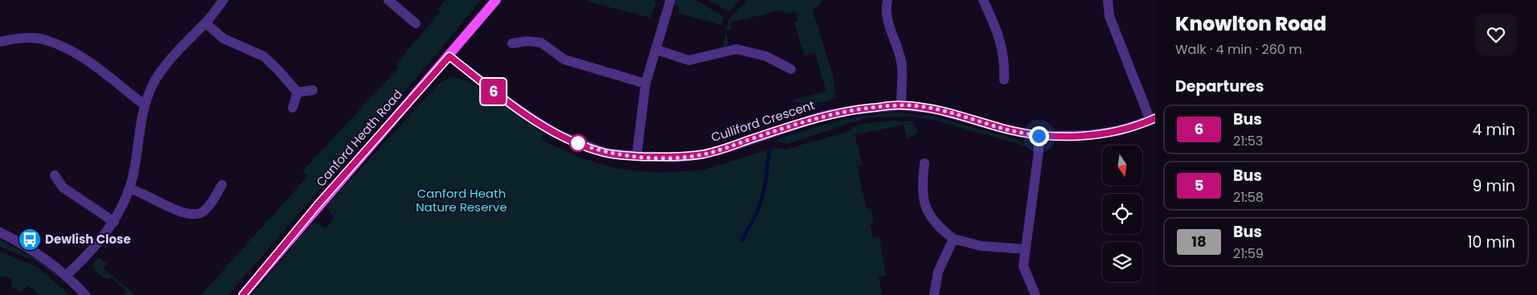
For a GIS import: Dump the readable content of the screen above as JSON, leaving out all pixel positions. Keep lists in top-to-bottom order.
{
  "streets": {
    "main road": ["Canford Heath Road"],
    "street": ["Culliford Crescent"]
  },
  "crossings": [
    ["Culliford Crescent", "Canford Heath Road"]
  ],
  "parks": ["Canford Heath Nature Reserve"],
  "places": {
    "bus stop": ["Dewlish Close"]
  },
  "lines": ["bus line 6"],
  "north": "bottom",
  "page": {
    "on_map": "6",
    "heading": [
      ["Knowlton Road", "Walk · 4 min · 260 m"],
      "Departures"
    ],
    "list": [
      {
        "mark": "6",
        "name": "Bus",
        "note": "21:53",
        "value": "4 min"
      },
      {
        "mark": "5",
        "name": "Bus",
        "note": "21:58",
        "value": "9 min"
      },
      {
        "mark": "18",
        "name": "Bus",
        "note": "21:59",
        "value": "10 min"
      }
    ]
  }
}
